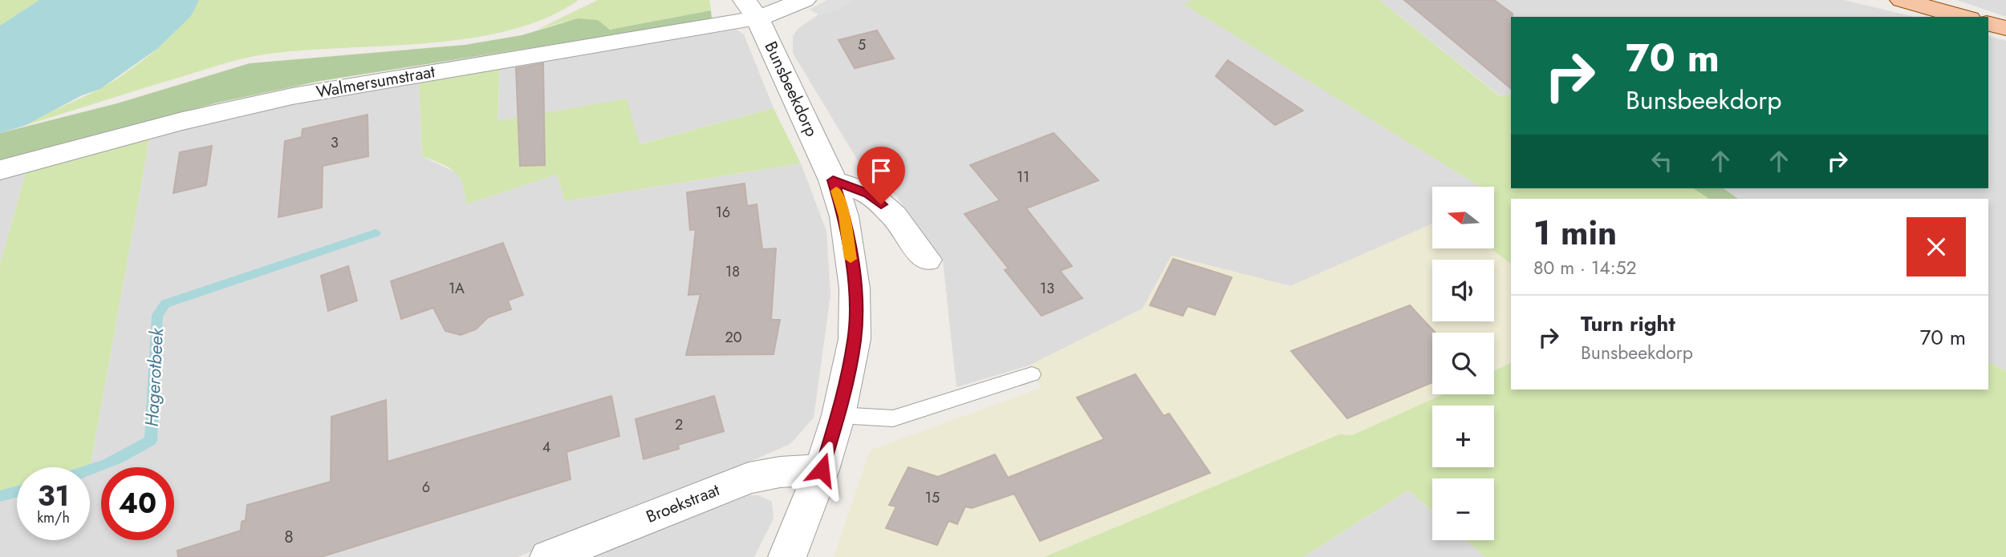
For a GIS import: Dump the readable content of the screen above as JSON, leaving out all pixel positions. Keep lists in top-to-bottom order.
{
  "streets": {
    "street": ["Walmersumstraat", "Bunsbeekdorp", "Broekstraat"]
  },
  "crossings": [
    ["Walmersumstraat", "Bunsbeekdorp"],
    ["Bunsbeekdorp", "Broekstraat"]
  ],
  "water": ["Hagerotbeek"],
  "house_numbers": [
    "5",
    "3",
    "11",
    "16",
    "18",
    "1A",
    "13",
    "20",
    "2",
    "4",
    "6",
    "15",
    "8"
  ],
  "north": "left",
  "page": {
    "turn": ["70 m", "Bunsbeekdorp"],
    "map_buttons": ["+", "−"],
    "heading": ["1 min", "80 m · 14:52"],
    "list": [
      {
        "name": "Turn right",
        "note": "Bunsbeekdorp",
        "value": "70 m"
      }
    ],
    "speed": "31 km/h",
    "limit": "40"
  }
}
